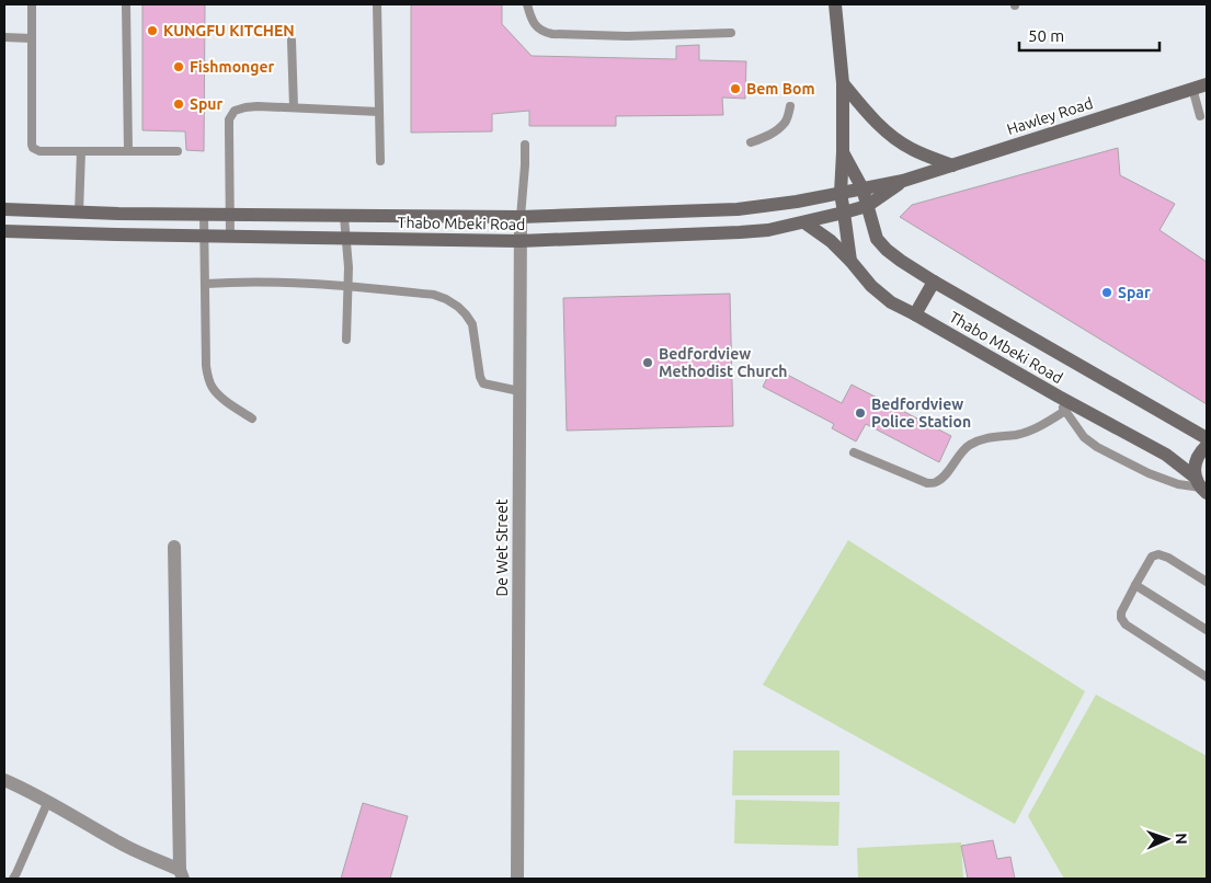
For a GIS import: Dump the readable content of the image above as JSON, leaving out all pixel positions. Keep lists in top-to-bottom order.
{
  "streets": {
    "main road": ["Hawley Road", "Thabo Mbeki Road"],
    "street": ["De Wet Street"]
  },
  "crossings": [
    ["Hawley Road", "Thabo Mbeki Road"],
    ["Thabo Mbeki Road", "De Wet Street"]
  ],
  "places": [
    "KUNGFU KITCHEN",
    "Fishmonger",
    "Bem Bom",
    "Spur",
    "Spar",
    "Bedfordview Methodist Church",
    "Bedfordview Police Station"
  ],
  "scale_bar": "50 m",
  "north": "right"
}
